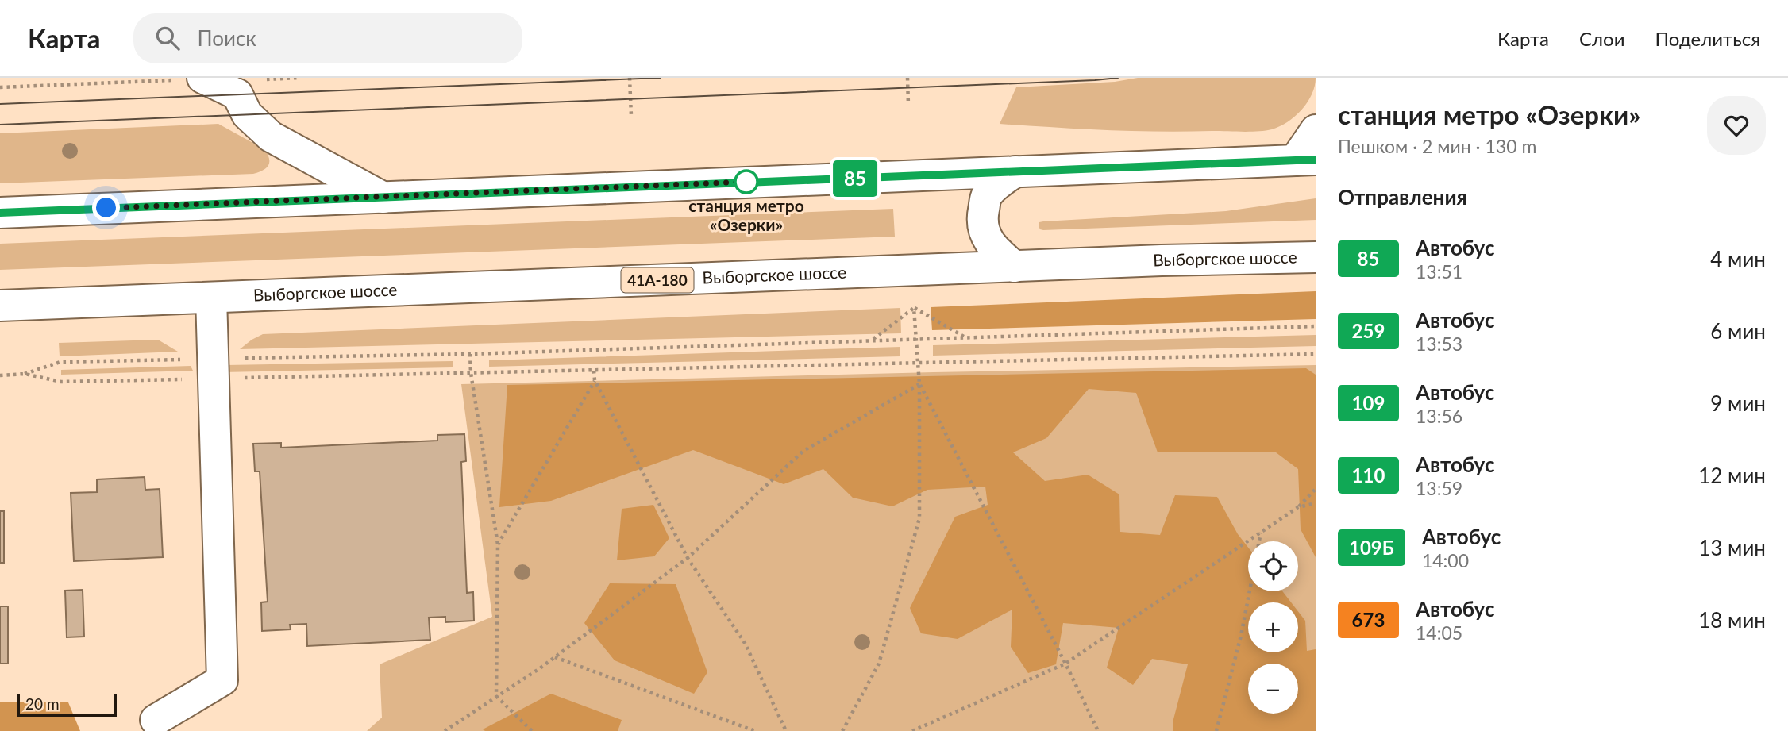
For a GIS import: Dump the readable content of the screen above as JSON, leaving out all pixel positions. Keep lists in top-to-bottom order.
{
  "streets": {
    "main road": ["Выборгское шоссе", "41А-180"]
  },
  "places": ["станция метро «Озерки»"],
  "lines": ["bus line 85"],
  "scale_bar": "20 m",
  "page": {
    "header": "Карта",
    "search": "Поиск",
    "nav": ["Карта", "Слои", "Поделиться"],
    "on_map": "85",
    "heading": [
      ["станция метро «Озерки»", "Пешком · 2 мин · 130 m"],
      "Отправления"
    ],
    "list": [
      {
        "mark": "85",
        "name": "Автобус",
        "note": "13:51",
        "value": "4 мин"
      },
      {
        "mark": "259",
        "name": "Автобус",
        "note": "13:53",
        "value": "6 мин"
      },
      {
        "mark": "109",
        "name": "Автобус",
        "note": "13:56",
        "value": "9 мин"
      },
      {
        "mark": "110",
        "name": "Автобус",
        "note": "13:59",
        "value": "12 мин"
      },
      {
        "mark": "109Б",
        "name": "Автобус",
        "note": "14:00",
        "value": "13 мин"
      },
      {
        "mark": "673",
        "name": "Автобус",
        "note": "14:05",
        "value": "18 мин"
      }
    ],
    "map_buttons": ["+", "−"],
    "scale": "20 m"
  }
}
